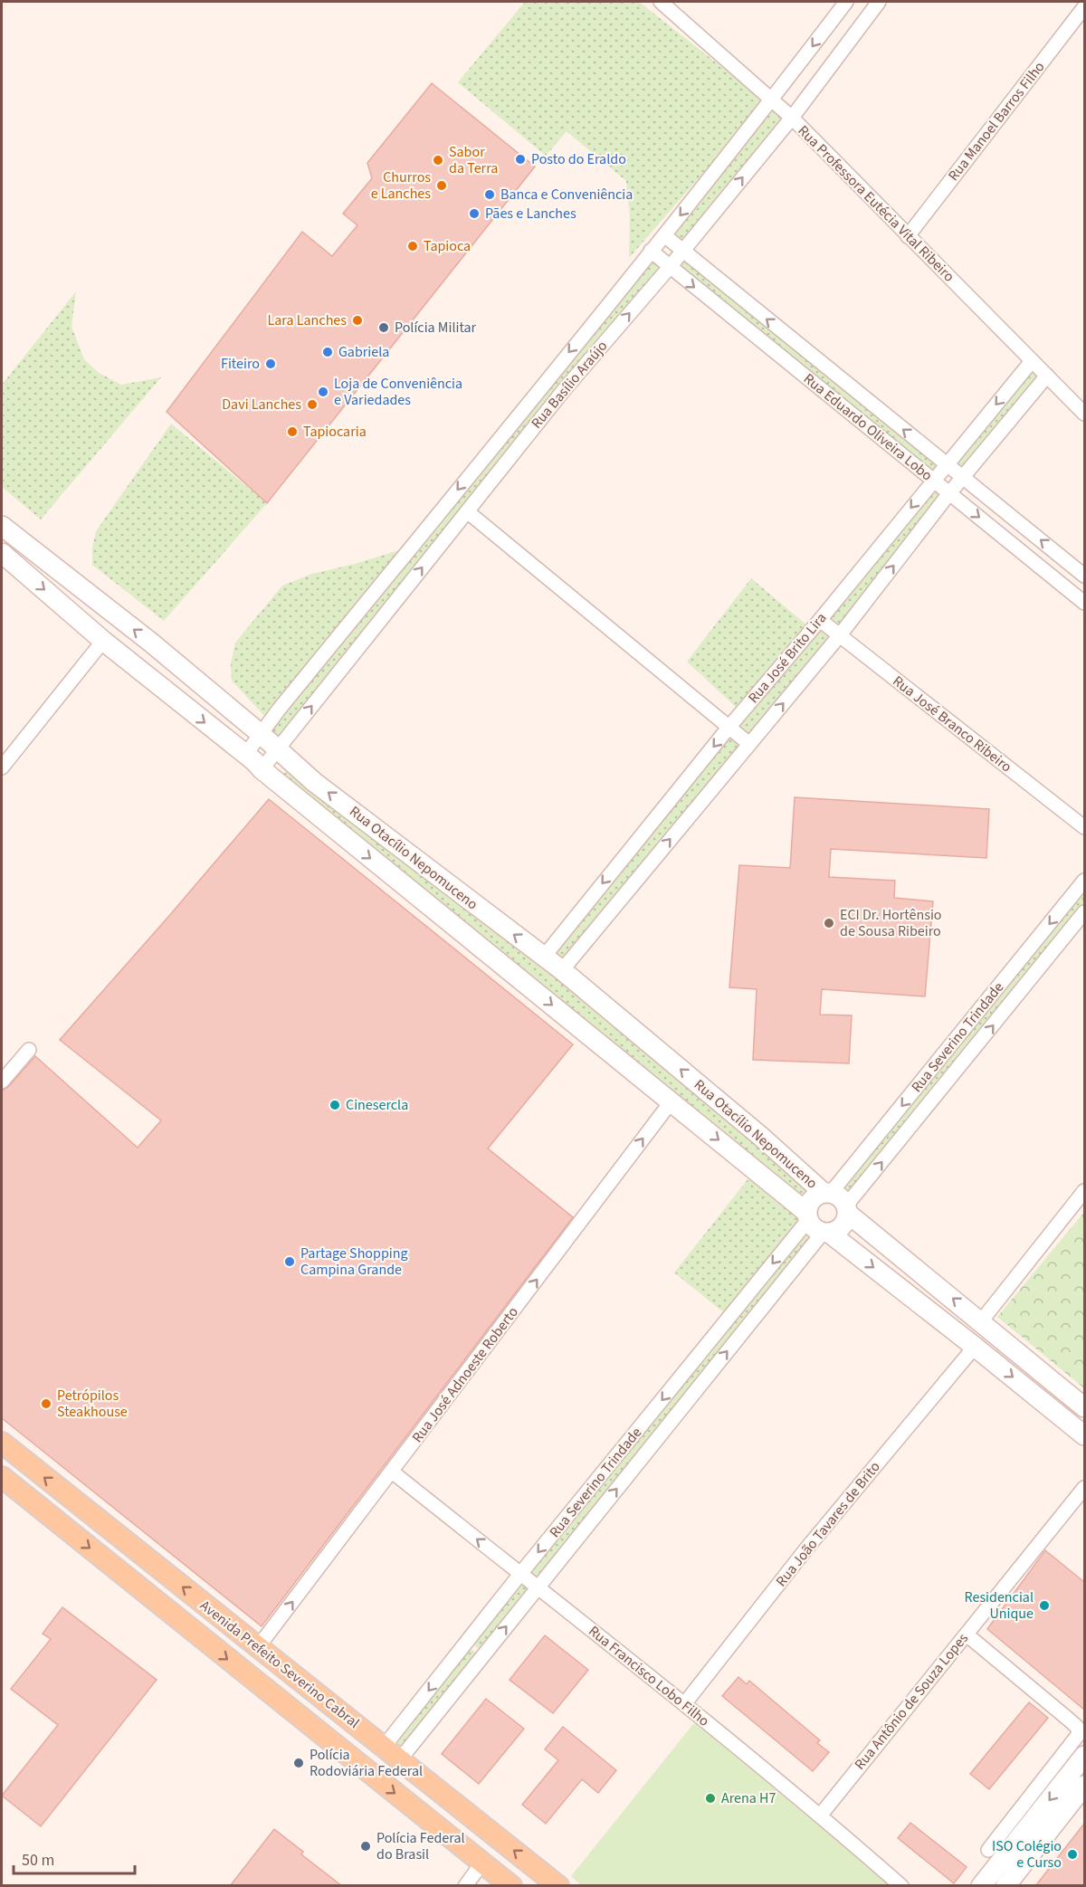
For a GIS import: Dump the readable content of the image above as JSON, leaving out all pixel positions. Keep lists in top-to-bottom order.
{
  "streets": {
    "main road": ["Avenida Prefeito Severino Cabral"],
    "street": [
      "Rua Manoel Barros Filho",
      "Rua Professora Eutécia Vital Ribeiro",
      "Rua Basílio Araújo",
      "Rua Eduardo Oliveira Lobo",
      "Rua José Brito Lira",
      "Rua José Branco Ribeiro",
      "Rua Otacílio Nepomuceno",
      "Rua Severino Trindade",
      "Rua José Adnoeste Roberto",
      "Rua João Tavares de Brito",
      "Rua Francisco Lobo Filho",
      "Rua Antônio de Souza Lopes"
    ]
  },
  "crossings": [
    ["Rua Manoel Barros Filho", "Rua Professora Eutécia Vital Ribeiro"],
    ["Rua Professora Eutécia Vital Ribeiro", "Rua Basílio Araújo"],
    ["Rua Professora Eutécia Vital Ribeiro", "Rua José Brito Lira"],
    ["Rua Basílio Araújo", "Rua Eduardo Oliveira Lobo"],
    ["Rua Basílio Araújo", "Rua Otacílio Nepomuceno"],
    ["Rua Eduardo Oliveira Lobo", "Rua José Brito Lira"],
    ["Rua José Brito Lira", "Rua José Branco Ribeiro"],
    ["Rua José Brito Lira", "Rua Otacílio Nepomuceno"],
    ["Rua Otacílio Nepomuceno", "Rua Severino Trindade"],
    ["Rua Otacílio Nepomuceno", "Rua José Adnoeste Roberto"],
    ["Rua Severino Trindade", "Avenida Prefeito Severino Cabral"],
    ["Rua Severino Trindade", "Rua Francisco Lobo Filho"],
    ["Rua José Adnoeste Roberto", "Avenida Prefeito Severino Cabral"],
    ["Rua José Adnoeste Roberto", "Rua Francisco Lobo Filho"],
    ["Rua João Tavares de Brito", "Rua Francisco Lobo Filho"],
    ["Rua Francisco Lobo Filho", "Rua Antônio de Souza Lopes"]
  ],
  "one_way": ["Rua José Adnoeste Roberto"],
  "places": [
    "Posto do Eraldo",
    "Sabor da Terra",
    "Churros e Lanches",
    "Banca e Conveniência",
    "Pães e Lanches",
    "Tapioca",
    "Lara Lanches",
    "Polícia Militar",
    "Gabriela",
    "Fiteiro",
    "Loja de Conveniência e Variedades",
    "Davi Lanches",
    "Tapiocaria",
    "ECI Dr. Hortênsio de Sousa Ribeiro",
    "Cinesercla",
    "Partage Shopping Campina Grande",
    "Petrópilos Steakhouse",
    "Residencial Unique",
    "Polícia Rodoviária Federal",
    "Arena H7",
    "Polícia Federal do Brasil",
    "ISO Colégio e Curso"
  ],
  "scale_bar": "50 m"
}
